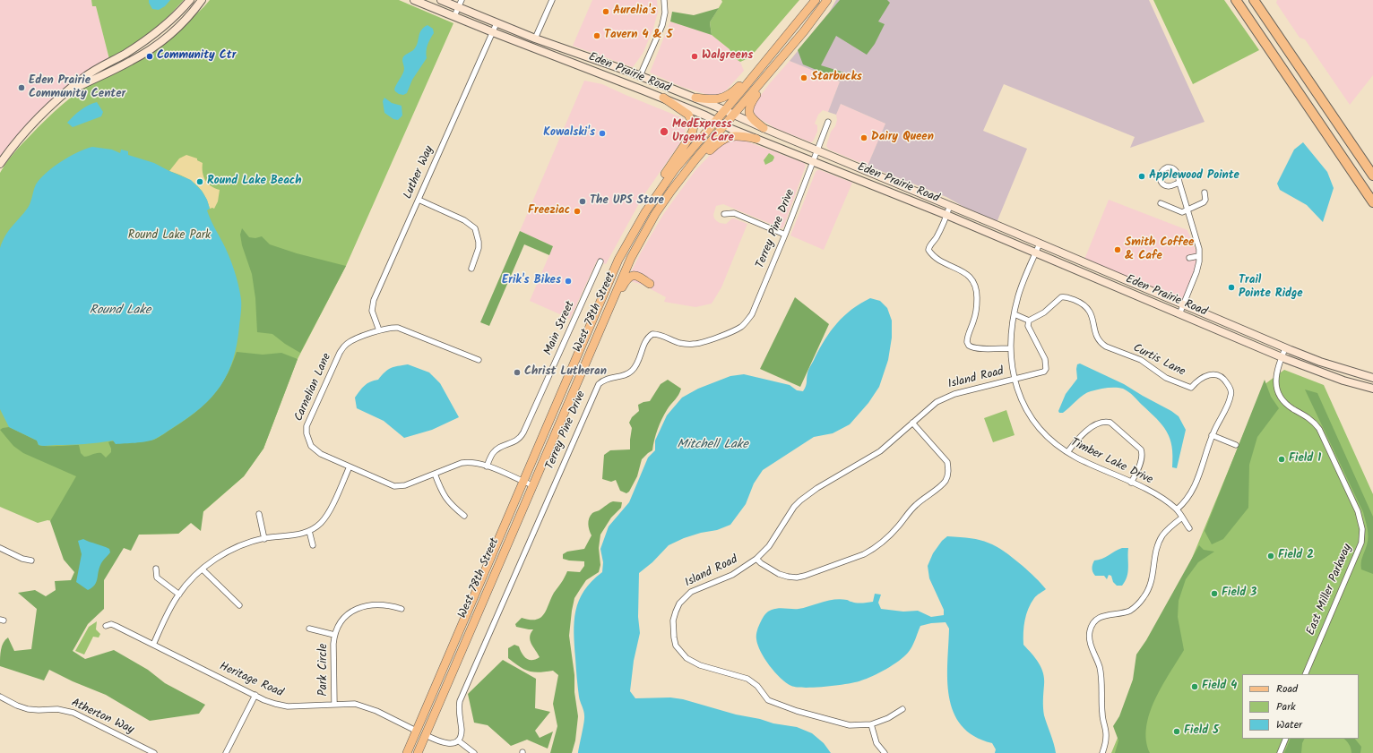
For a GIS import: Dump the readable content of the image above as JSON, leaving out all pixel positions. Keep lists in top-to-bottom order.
{
  "streets": {
    "main road": ["Eden Prairie Road", "West 78th Street"],
    "street": [
      "Luther Way",
      "Terrey Pine Drive",
      "Main Street",
      "Curtis Lane",
      "Island Road",
      "Carnelian Lane",
      "Timber Lake Drive",
      "East Miller Parkway",
      "Park Circle",
      "Heritage Road",
      "Atherton Way"
    ]
  },
  "crossings": [
    ["Eden Prairie Road", "Luther Way"],
    ["Eden Prairie Road", "Terrey Pine Drive"],
    ["Eden Prairie Road", "West 78th Street"],
    ["Eden Prairie Road", "Timber Lake Drive"],
    ["Eden Prairie Road", "East Miller Parkway"],
    ["Luther Way", "Carnelian Lane"],
    ["West 78th Street", "Carnelian Lane"],
    ["West 78th Street", "Heritage Road"],
    ["Main Street", "Carnelian Lane"],
    ["Curtis Lane", "Island Road"],
    ["Curtis Lane", "Timber Lake Drive"],
    ["Island Road", "Timber Lake Drive"],
    ["Park Circle", "Heritage Road"]
  ],
  "water": ["Round Lake", "Mitchell Lake"],
  "parks": ["Round Lake Park"],
  "places": [
    "Aurelia's",
    "Tavern 4 & 5",
    "Community Ctr",
    "Walgreens",
    "Starbucks",
    "Eden Prairie Community Center",
    "MedExpress Urgent Care",
    "Kowalski's",
    "Dairy Queen",
    "Applewood Pointe",
    "Round Lake Beach",
    "The UPS Store",
    "Freeziac",
    "Smith Coffee & Cafe",
    "Erik's Bikes",
    "Trail Pointe Ridge",
    "Christ Lutheran",
    "Field 1",
    "Field 2",
    "Field 3",
    "Field 4",
    "Field 5"
  ],
  "legend": ["Road", "Park", "Water"]
}
